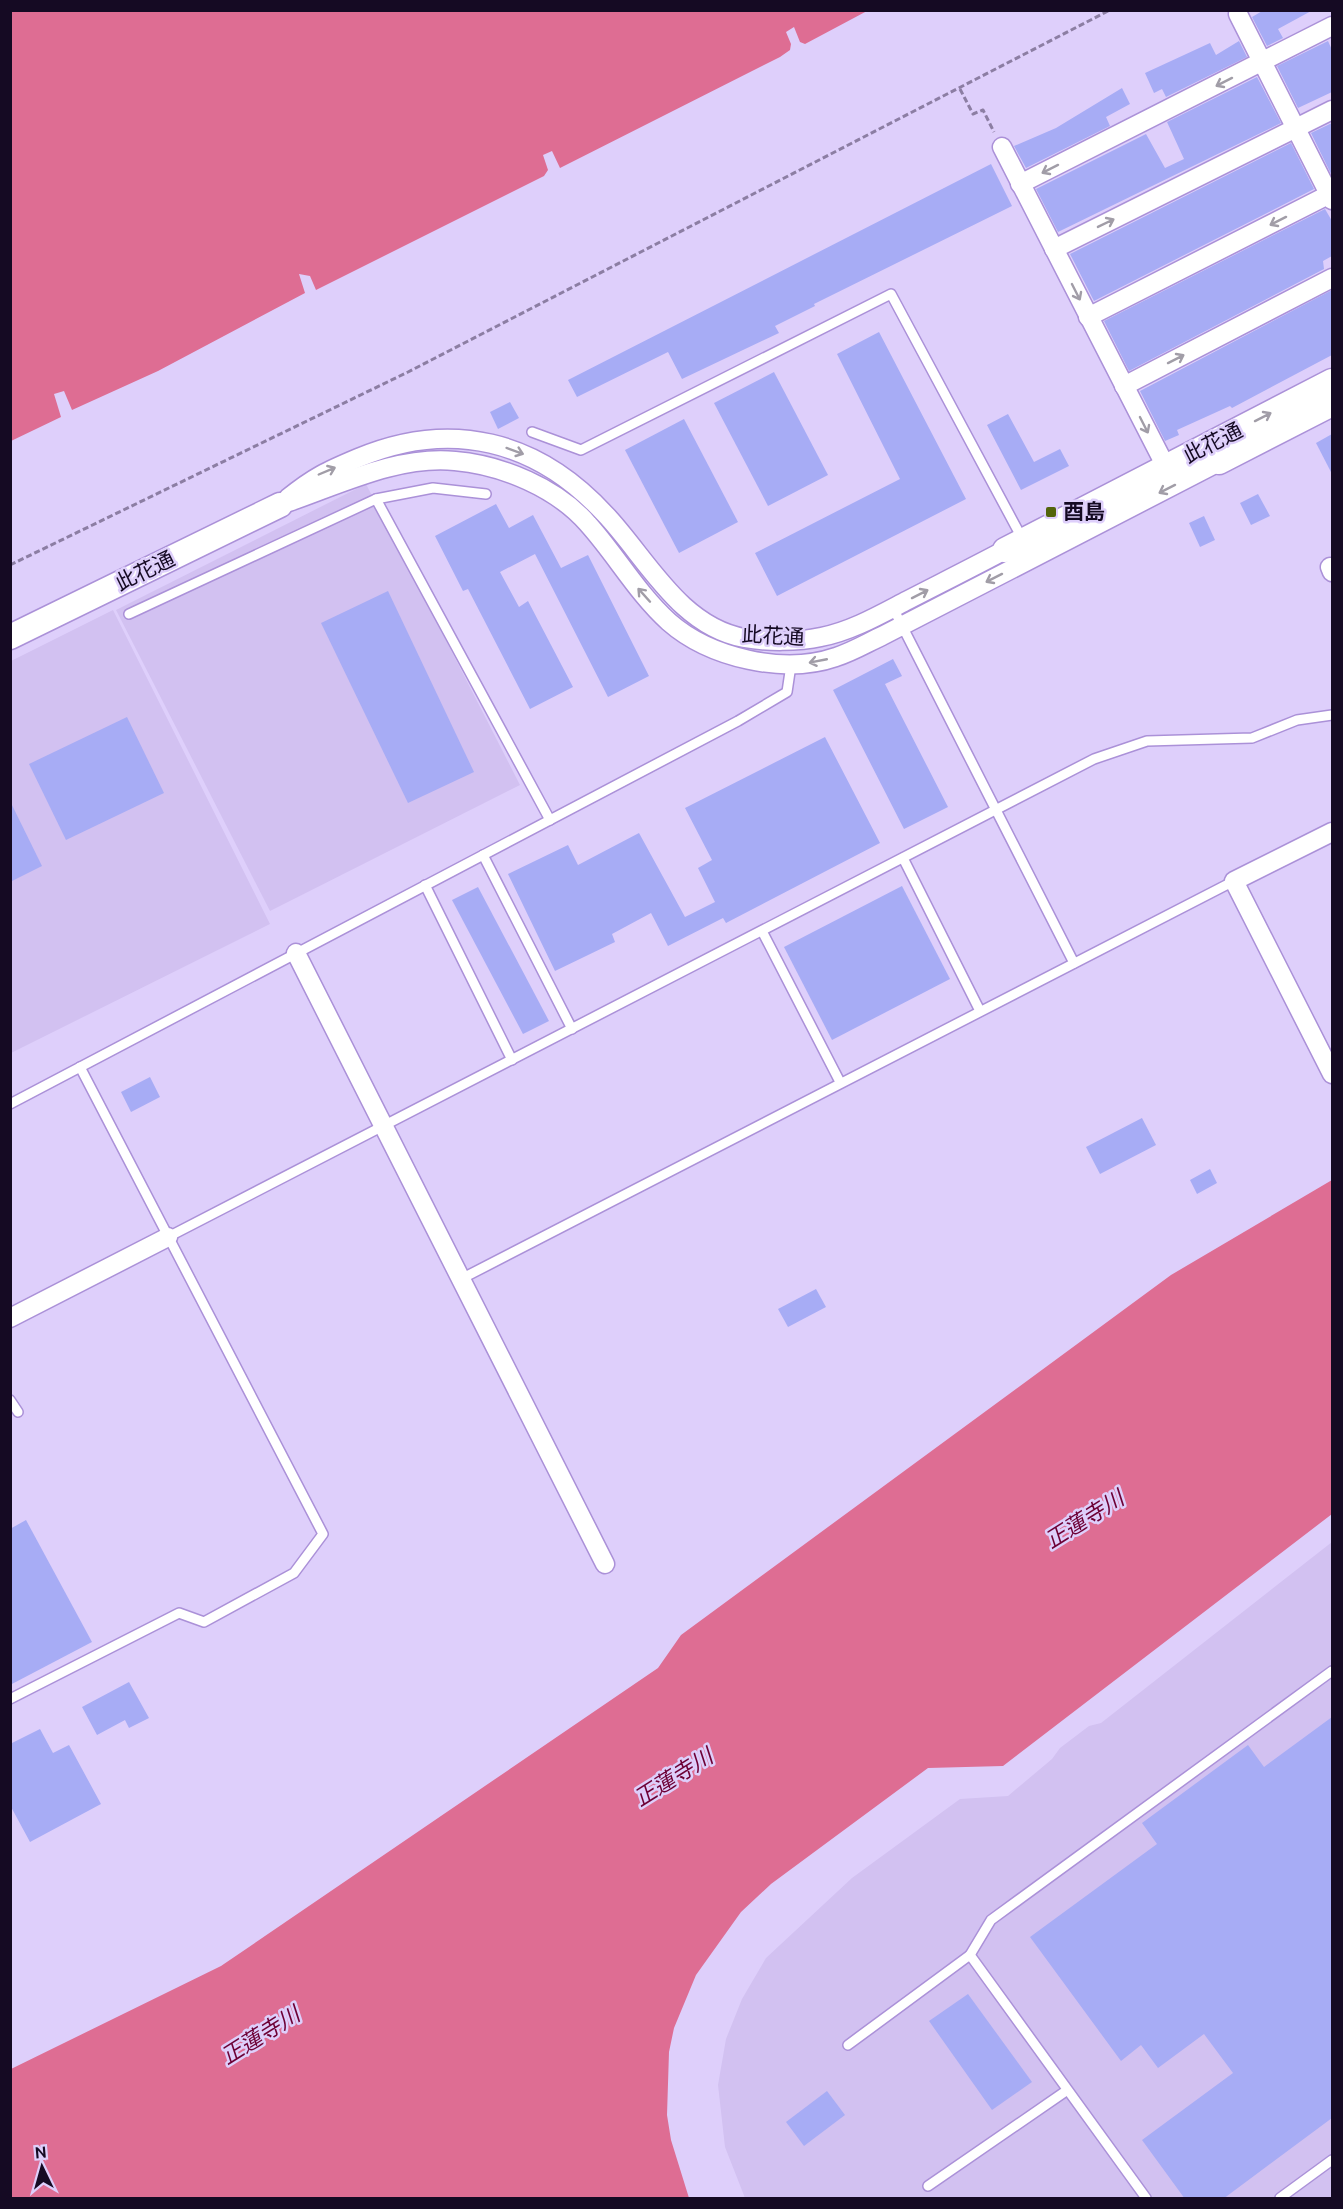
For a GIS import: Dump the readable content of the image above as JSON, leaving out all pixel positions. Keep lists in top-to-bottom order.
{
  "streets": {
    "street": ["此花通"]
  },
  "water": ["正蓮寺川"],
  "places": {
    "transit": ["酉島"]
  },
  "north": "top"
}
